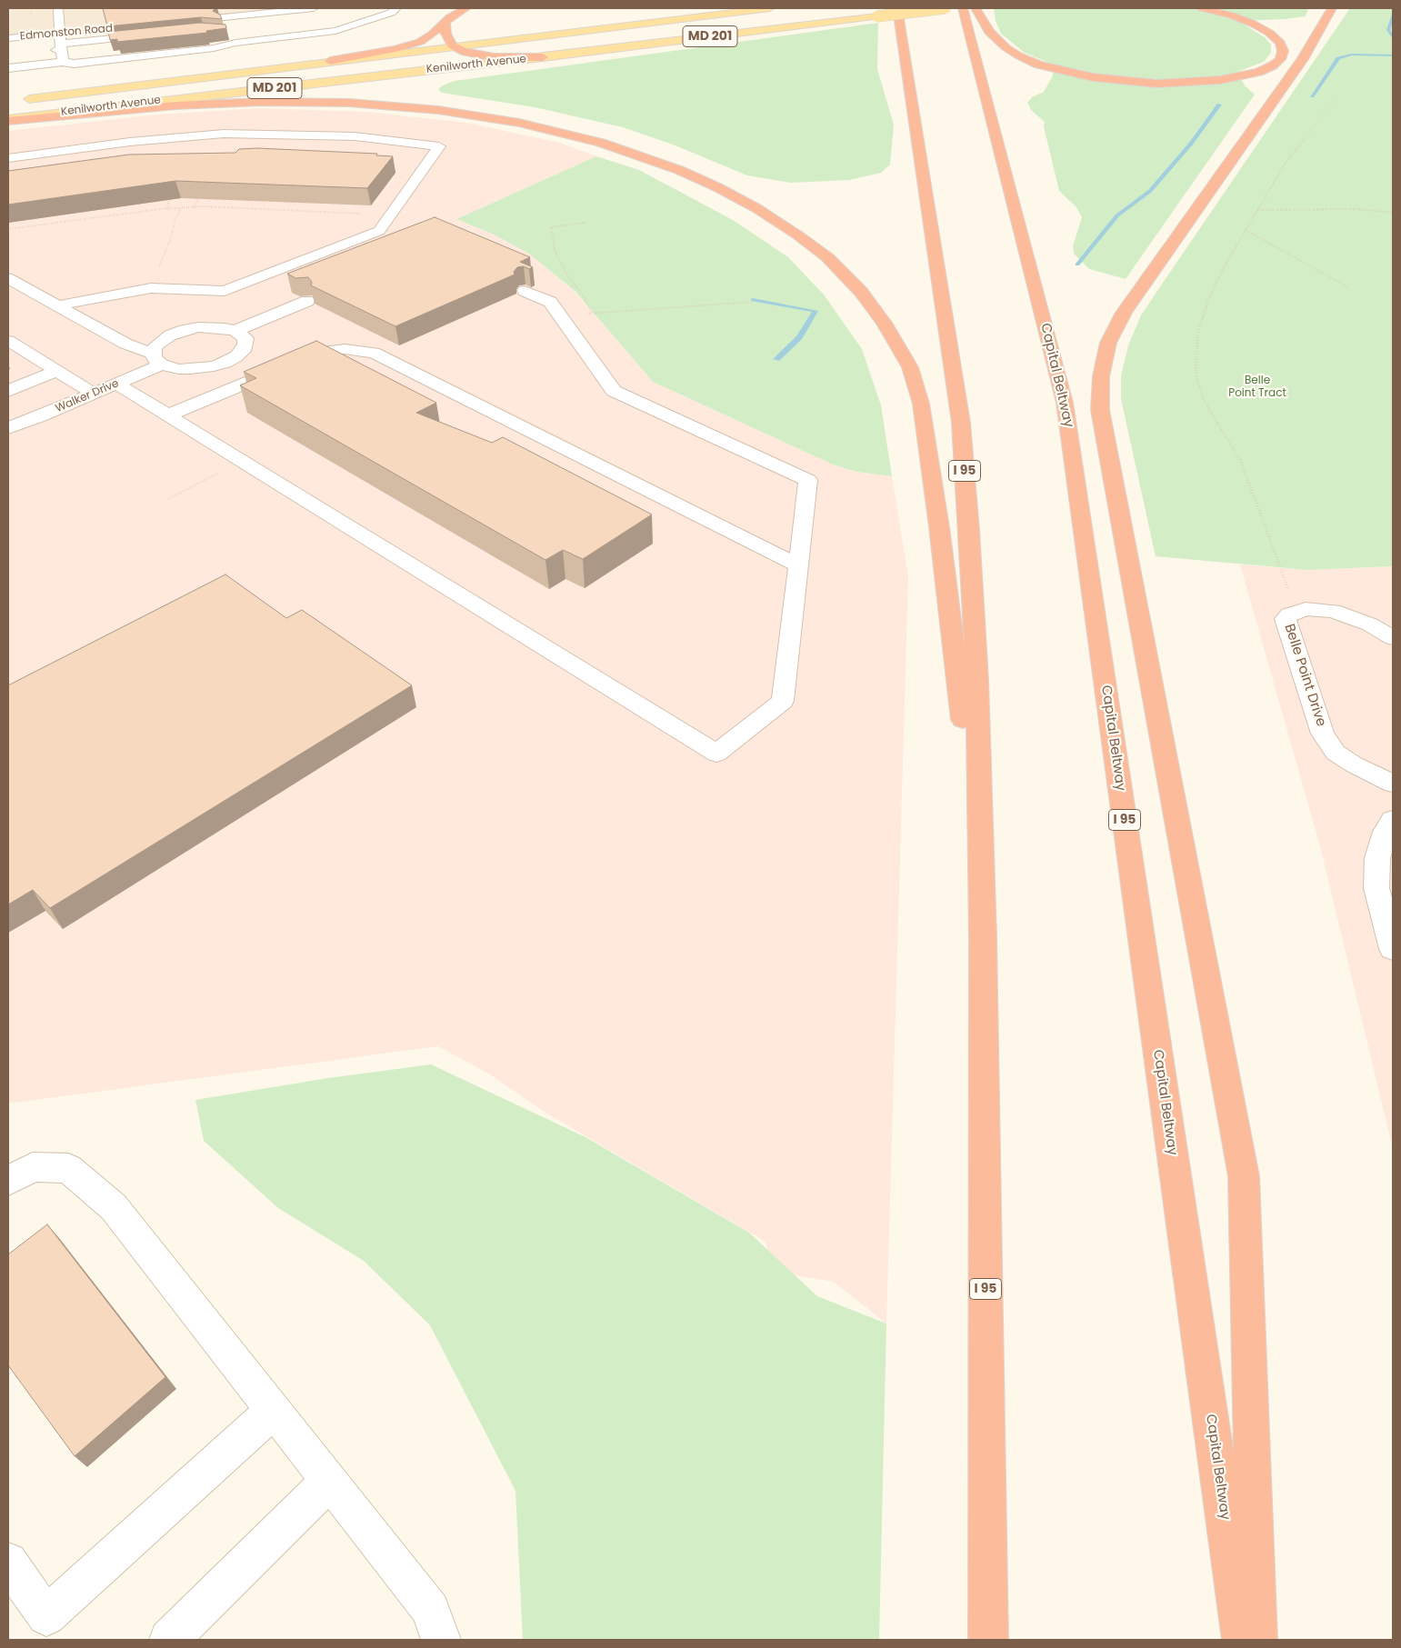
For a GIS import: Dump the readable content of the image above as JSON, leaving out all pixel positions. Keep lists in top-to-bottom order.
{
  "streets": {
    "highway": ["Capital Beltway", "I 95"],
    "main road": ["MD 201", "Kenilworth Avenue"],
    "street": ["Edmonston Road", "Walker Drive", "Belle Point Drive"]
  },
  "parks": ["Belle Point Tract"]
}
